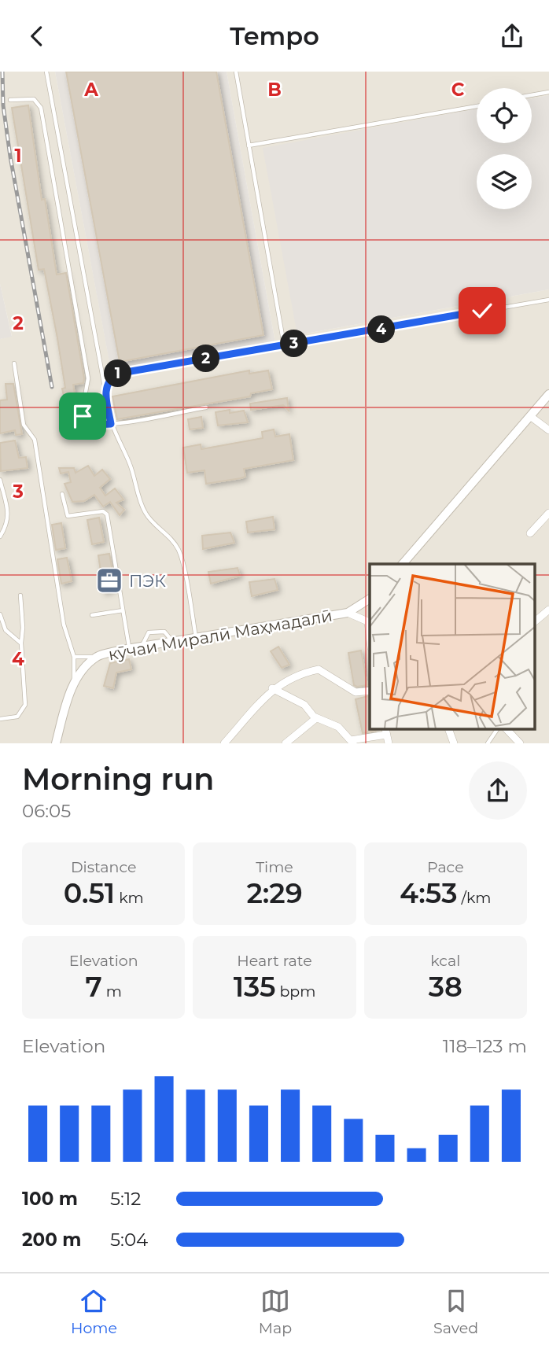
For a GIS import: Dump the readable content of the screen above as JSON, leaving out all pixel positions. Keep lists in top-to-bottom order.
{
  "streets": {
    "street": ["кӯчаи Миралӣ Маҳмадалӣ"]
  },
  "places": {
    "office": ["ПЭК"]
  },
  "page": {
    "header": "Tempo",
    "pins": [
      "4",
      "3",
      "2",
      "1"
    ],
    "heading": ["Morning run", "06:05"],
    "stats": [
      ["Distance", "0.51 km"],
      ["Time", "2:29"],
      ["Pace", "4:53 /km"],
      ["Elevation", "7 m"],
      ["Heart rate", "135 bpm"],
      ["kcal", "38"]
    ],
    "chart": ["Elevation", "118–123 m"],
    "list": [
      {
        "name": "100 m",
        "note": "5:12"
      },
      {
        "name": "200 m",
        "note": "5:04"
      }
    ],
    "tabs": ["Home", "Map", "Saved"]
  },
  "grid": {
    "columns": ["A", "B", "C"],
    "rows": [
      "1",
      "2",
      "3",
      "4"
    ]
  }
}
